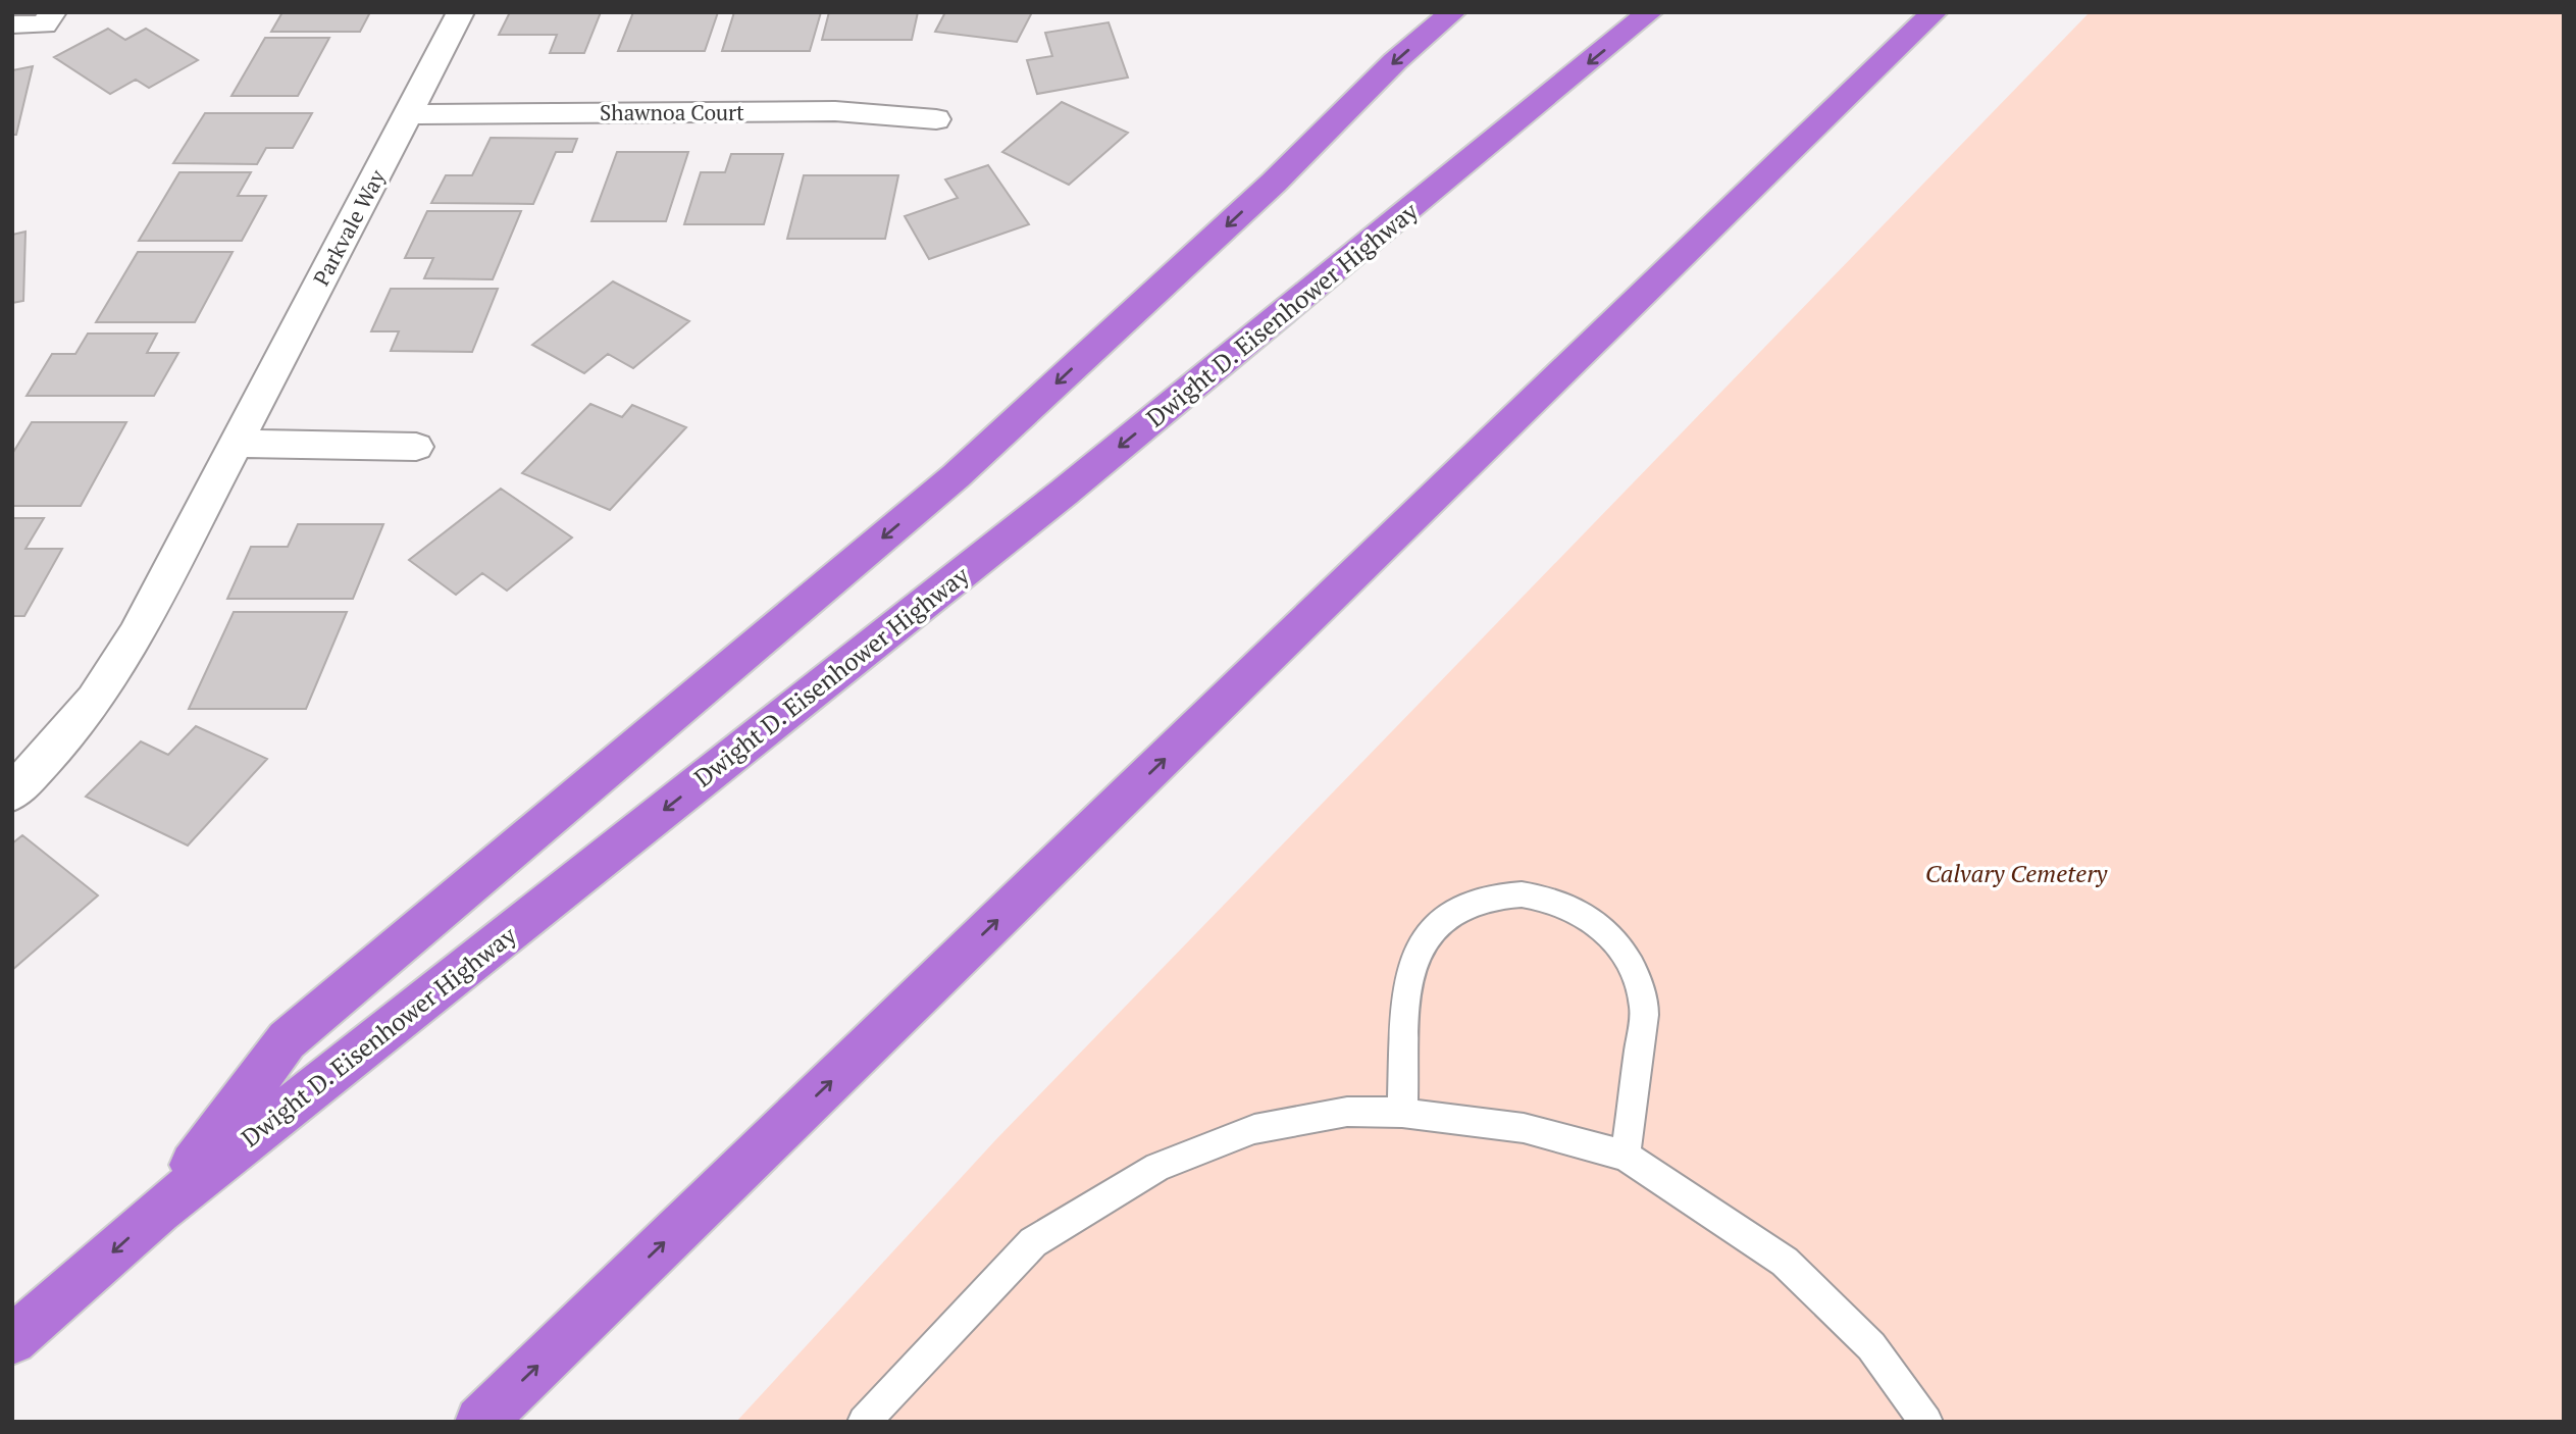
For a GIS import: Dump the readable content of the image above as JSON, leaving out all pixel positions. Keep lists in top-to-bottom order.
{
  "streets": {
    "highway": ["Dwight D. Eisenhower Highway"],
    "street": ["Shawnoa Court", "Parkvale Way"]
  },
  "crossings": [
    ["Shawnoa Court", "Parkvale Way"]
  ],
  "parks": ["Calvary Cemetery"]
}
